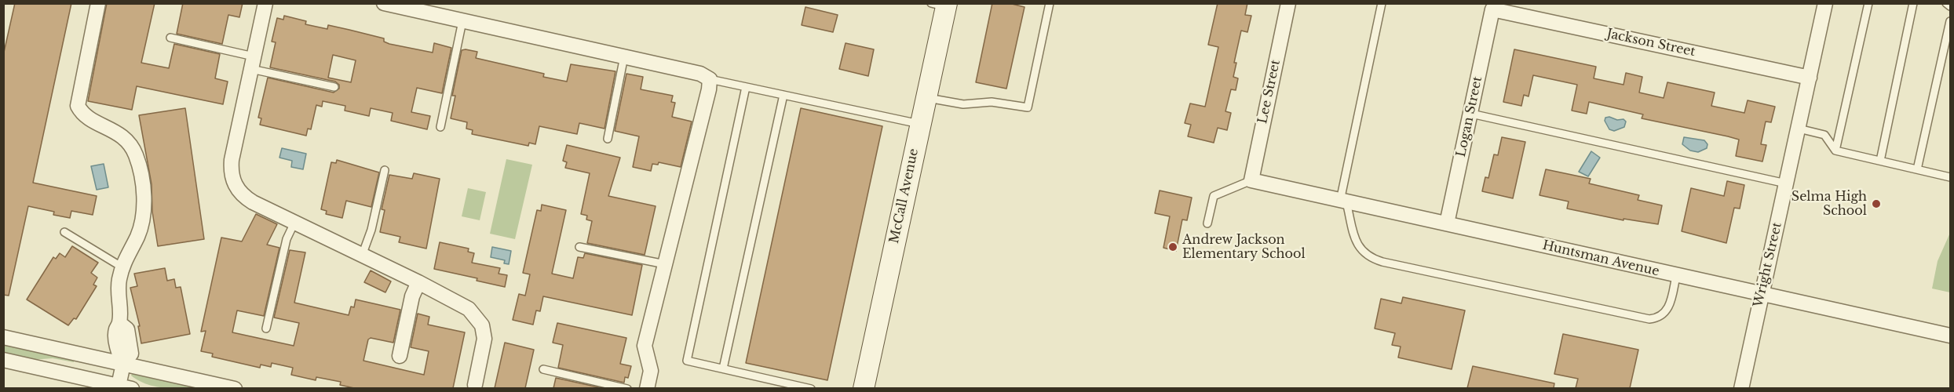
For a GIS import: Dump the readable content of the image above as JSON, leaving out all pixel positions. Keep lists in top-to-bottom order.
{
  "streets": {
    "main road": ["McCall Avenue"],
    "street": [
      "Jackson Street",
      "Lee Street",
      "Logan Street",
      "Huntsman Avenue",
      "Wright Street"
    ]
  },
  "crossings": [
    ["Jackson Street", "Logan Street"],
    ["Jackson Street", "Wright Street"],
    ["Lee Street", "Huntsman Avenue"],
    ["Logan Street", "Huntsman Avenue"],
    ["Huntsman Avenue", "Wright Street"]
  ],
  "places": ["Selma High School", "Andrew Jackson Elementary School"]
}
